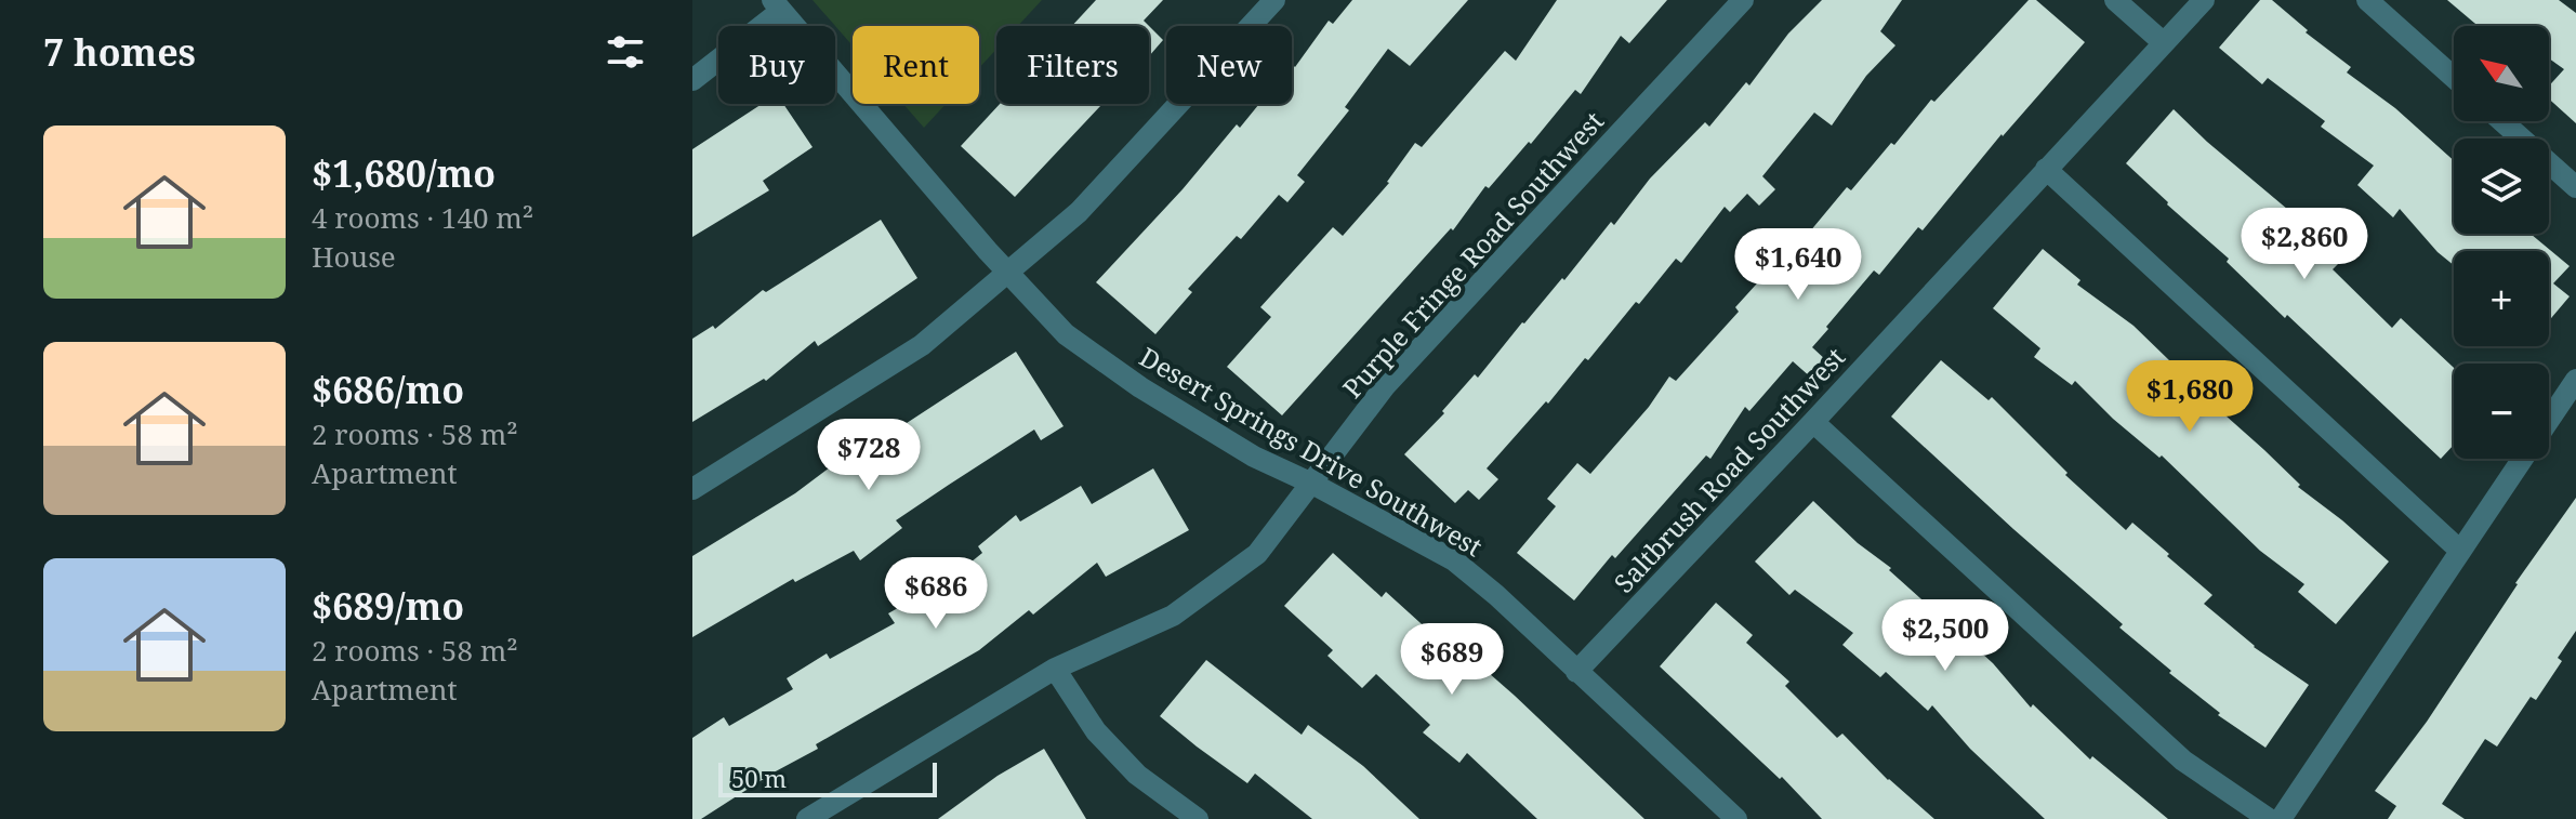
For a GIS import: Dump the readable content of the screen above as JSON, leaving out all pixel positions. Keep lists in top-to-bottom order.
{
  "streets": {
    "street": ["Purple Fringe Road Southwest", "Desert Springs Drive Southwest", "Saltbrush Road Southwest"]
  },
  "crossings": [
    ["Purple Fringe Road Southwest", "Desert Springs Drive Southwest"],
    ["Desert Springs Drive Southwest", "Saltbrush Road Southwest"]
  ],
  "scale_bar": "50 m",
  "north": "top left",
  "page": {
    "heading": "7 homes",
    "map_buttons": ["+", "−"],
    "chip": [
      "Buy",
      "Rent",
      "Filters",
      "New"
    ],
    "list": [
      {
        "name": "$1,680/mo",
        "note": "4 rooms · 140 m² · House"
      },
      {
        "name": "$686/mo",
        "note": "2 rooms · 58 m² · Apartment"
      },
      {
        "name": "$689/mo",
        "note": "2 rooms · 58 m² · Apartment"
      }
    ],
    "price": [
      "$2,860",
      "$1,640",
      "$1,680",
      "$728",
      "$686",
      "$2,500",
      "$689"
    ],
    "scale": "50 m"
  }
}
